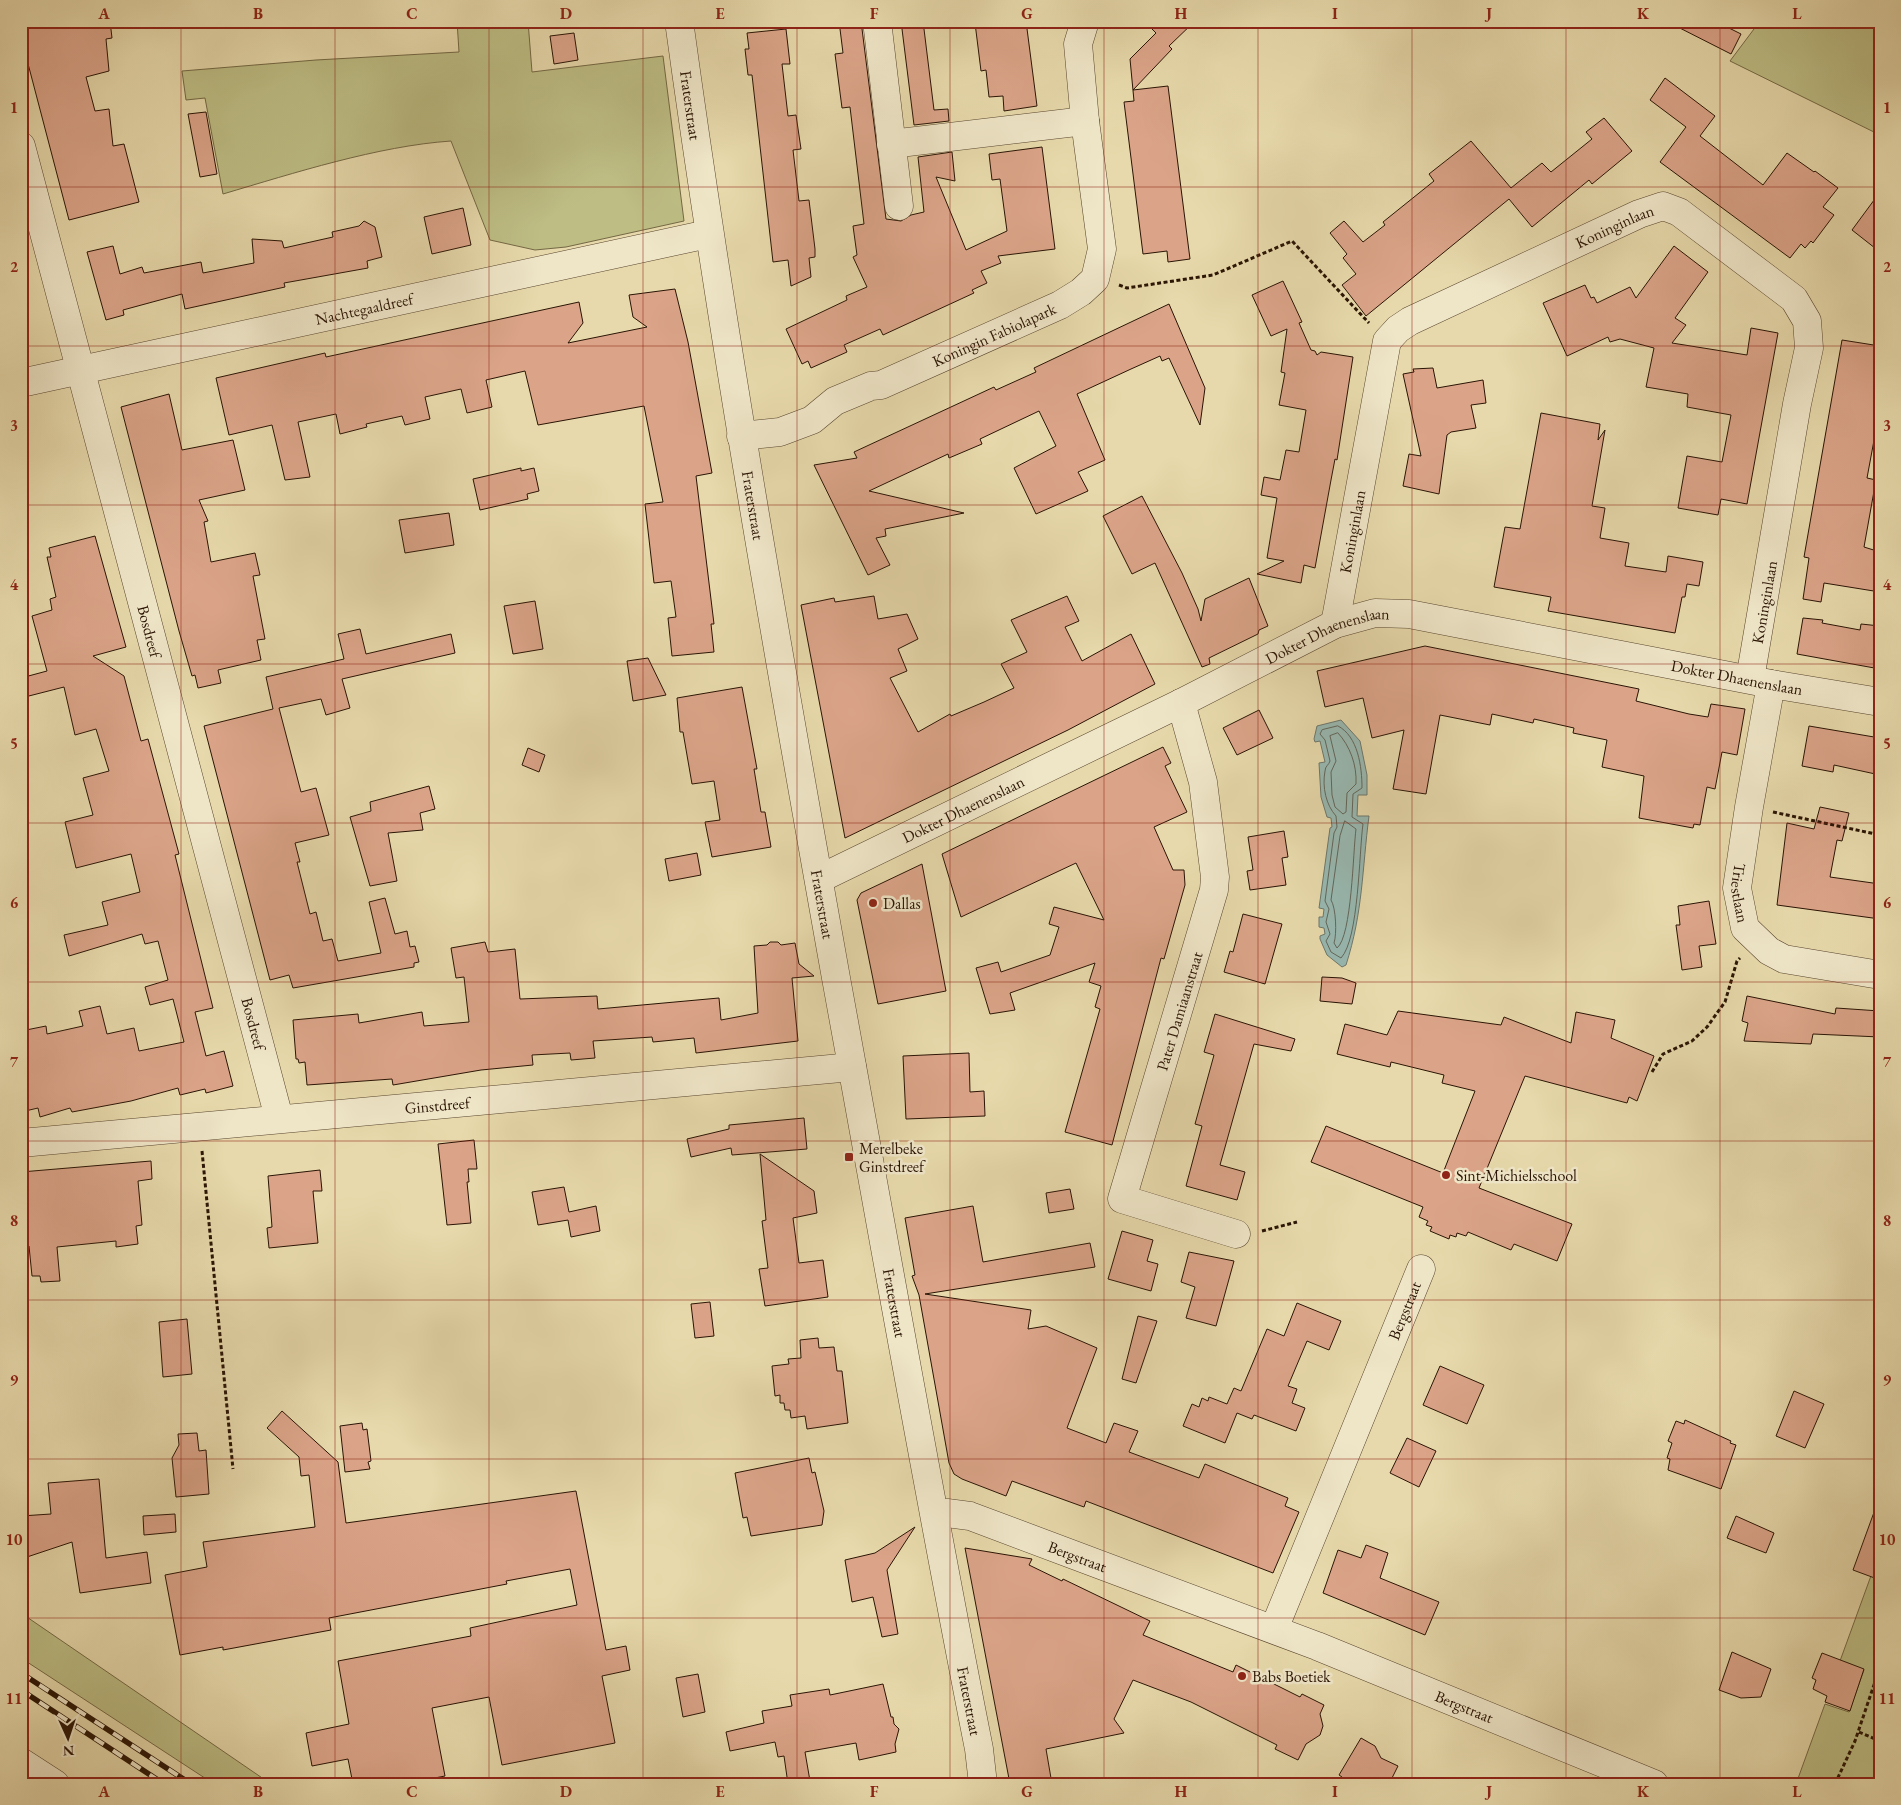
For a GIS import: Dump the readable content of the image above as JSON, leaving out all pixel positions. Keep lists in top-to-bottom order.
{
  "streets": {
    "street": [
      "Fraterstraat",
      "Koninginlaan",
      "Nachtegaaldreef",
      "Koningin Fabiolapark",
      "Bosdreef",
      "Dokter Dhaenenslaan",
      "Triestlaan",
      "Pater Damiaanstraat",
      "Ginstdreef",
      "Bergstraat"
    ]
  },
  "crossings": [
    ["Fraterstraat", "Nachtegaaldreef"],
    ["Fraterstraat", "Koningin Fabiolapark"],
    ["Fraterstraat", "Dokter Dhaenenslaan"],
    ["Fraterstraat", "Ginstdreef"],
    ["Fraterstraat", "Bergstraat"],
    ["Koninginlaan", "Dokter Dhaenenslaan"],
    ["Koninginlaan", "Triestlaan"],
    ["Nachtegaaldreef", "Bosdreef"],
    ["Bosdreef", "Ginstdreef"],
    ["Dokter Dhaenenslaan", "Triestlaan"],
    ["Dokter Dhaenenslaan", "Pater Damiaanstraat"]
  ],
  "places": {
    "other": ["Dallas", "Sint-Michielsschool", "Babs Boetiek"],
    "transit": ["Merelbeke Ginstdreef"]
  },
  "north": "bottom",
  "grid": {
    "columns": [
      "A",
      "B",
      "C",
      "D",
      "E",
      "F",
      "G",
      "H",
      "I",
      "J",
      "K",
      "L"
    ],
    "rows": [
      "1",
      "2",
      "3",
      "4",
      "5",
      "6",
      "7",
      "8",
      "9",
      "10",
      "11"
    ]
  }
}
